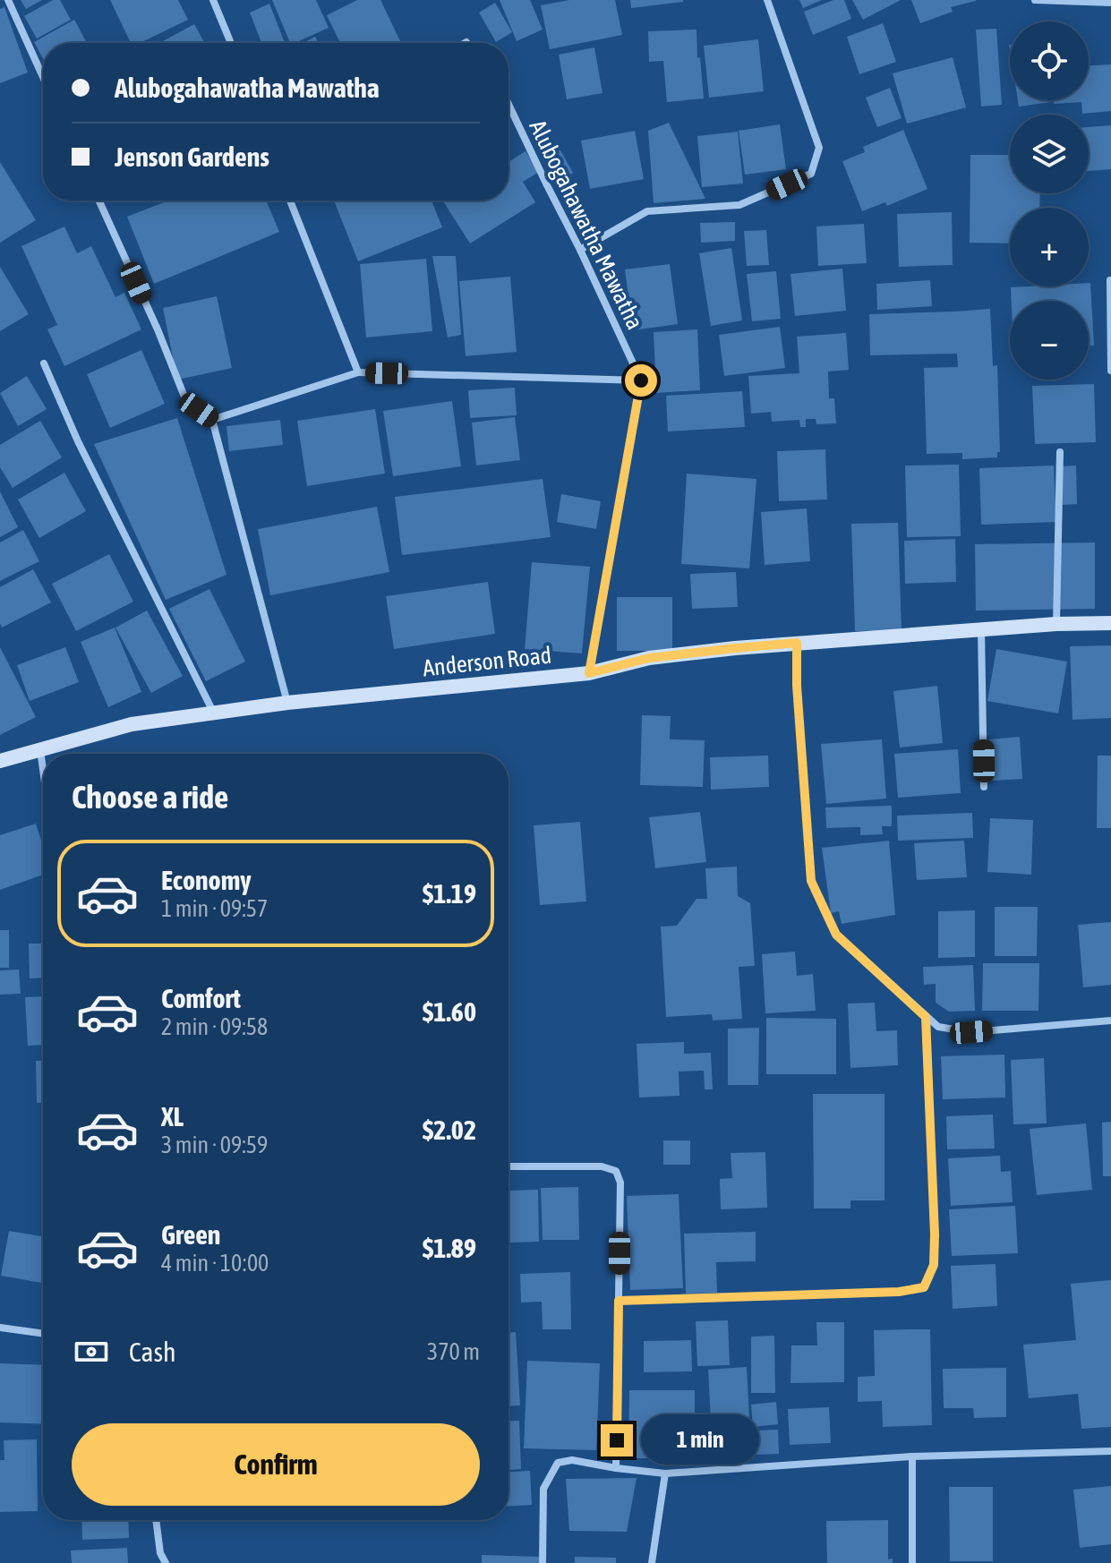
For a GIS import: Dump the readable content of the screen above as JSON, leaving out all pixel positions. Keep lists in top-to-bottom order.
{
  "streets": {
    "main road": ["Anderson Road"],
    "street": ["Alubogahawatha Mawatha"]
  },
  "page": {
    "map_buttons": ["+", "−"],
    "banner": ["Alubogahawatha Mawatha", "Jenson Gardens"],
    "heading": "Choose a ride",
    "list": [
      {
        "name": "Economy",
        "note": "1 min · 09:57",
        "value": "$1.19"
      },
      {
        "name": "Comfort",
        "note": "2 min · 09:58",
        "value": "$1.60"
      },
      {
        "name": "XL",
        "note": "3 min · 09:59",
        "value": "$2.02"
      },
      {
        "name": "Green",
        "note": "4 min · 10:00",
        "value": "$1.89"
      }
    ],
    "pay": ["Cash", "370 m"],
    "buttons": "Confirm",
    "bubble": "1 min"
  }
}
